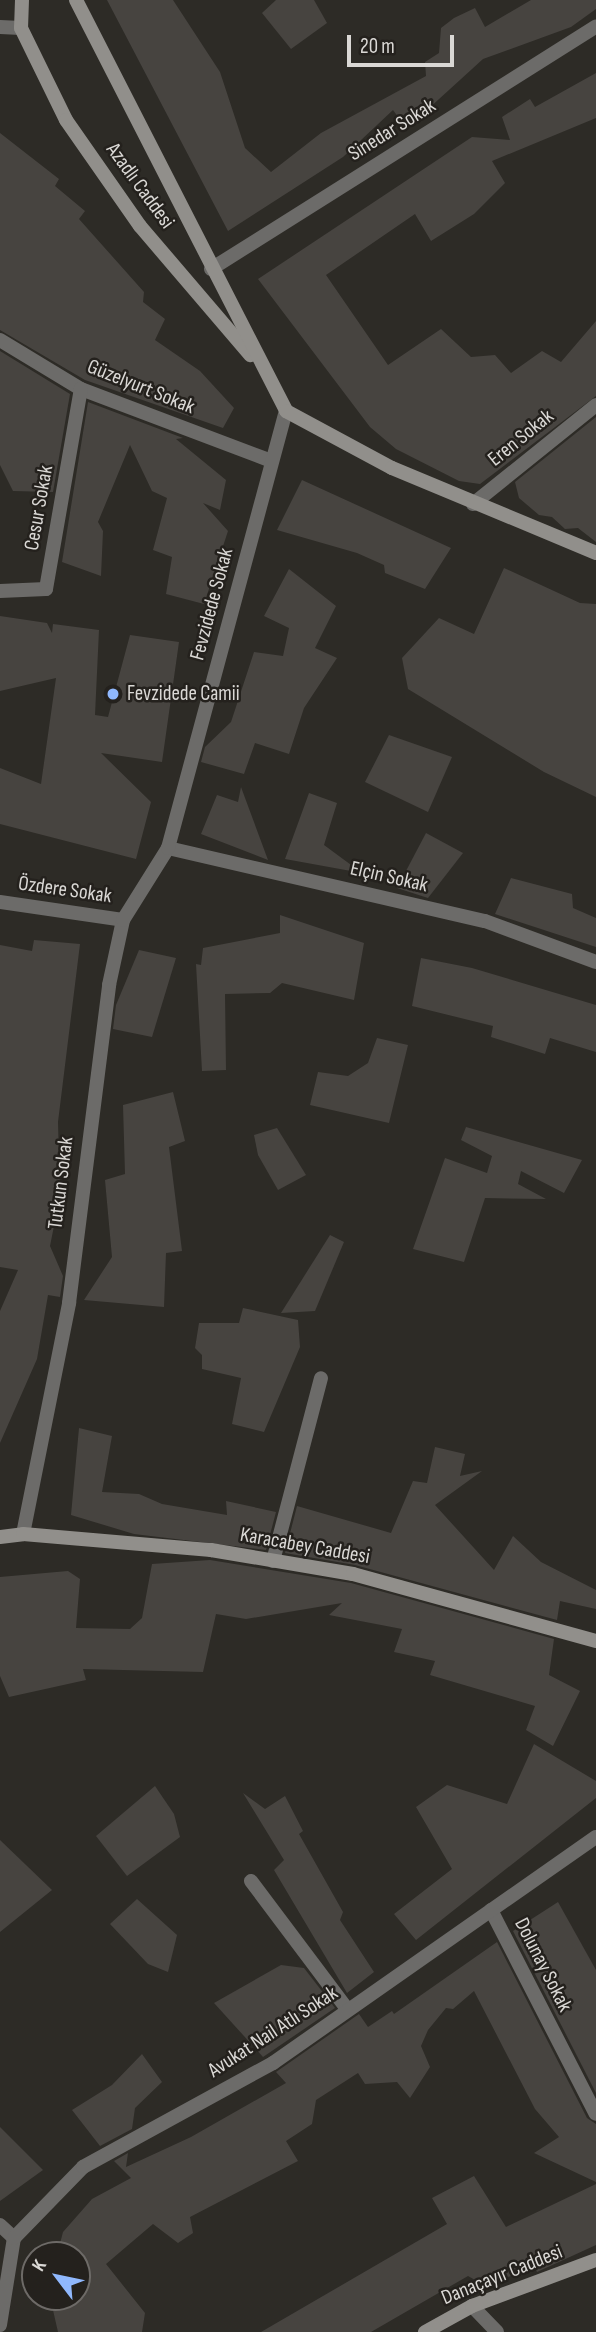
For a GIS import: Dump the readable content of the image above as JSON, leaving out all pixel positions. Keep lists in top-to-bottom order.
{
  "streets": {
    "street": [
      "Sinedar Sokak",
      "Azadlı Caddesi",
      "Güzelyurt Sokak",
      "Eren Sokak",
      "Cesur Sokak",
      "Fevzidede Sokak",
      "Elçin Sokak",
      "Özdere Sokak",
      "Tutkun Sokak",
      "Karacabey Caddesi",
      "Dolunay Sokak",
      "Avukat Nail Atlı Sokak",
      "Danaçayır Caddesi"
    ]
  },
  "crossings": [
    ["Sinedar Sokak", "Azadlı Caddesi"],
    ["Azadlı Caddesi", "Fevzidede Sokak"],
    ["Güzelyurt Sokak", "Cesur Sokak"],
    ["Güzelyurt Sokak", "Fevzidede Sokak"],
    ["Fevzidede Sokak", "Elçin Sokak"],
    ["Fevzidede Sokak", "Tutkun Sokak"],
    ["Elçin Sokak", "Tutkun Sokak"],
    ["Özdere Sokak", "Tutkun Sokak"],
    ["Tutkun Sokak", "Karacabey Caddesi"],
    ["Dolunay Sokak", "Avukat Nail Atlı Sokak"]
  ],
  "places": ["Fevzidede Camii"],
  "scale_bar": "20 m",
  "north": "top left"
}
